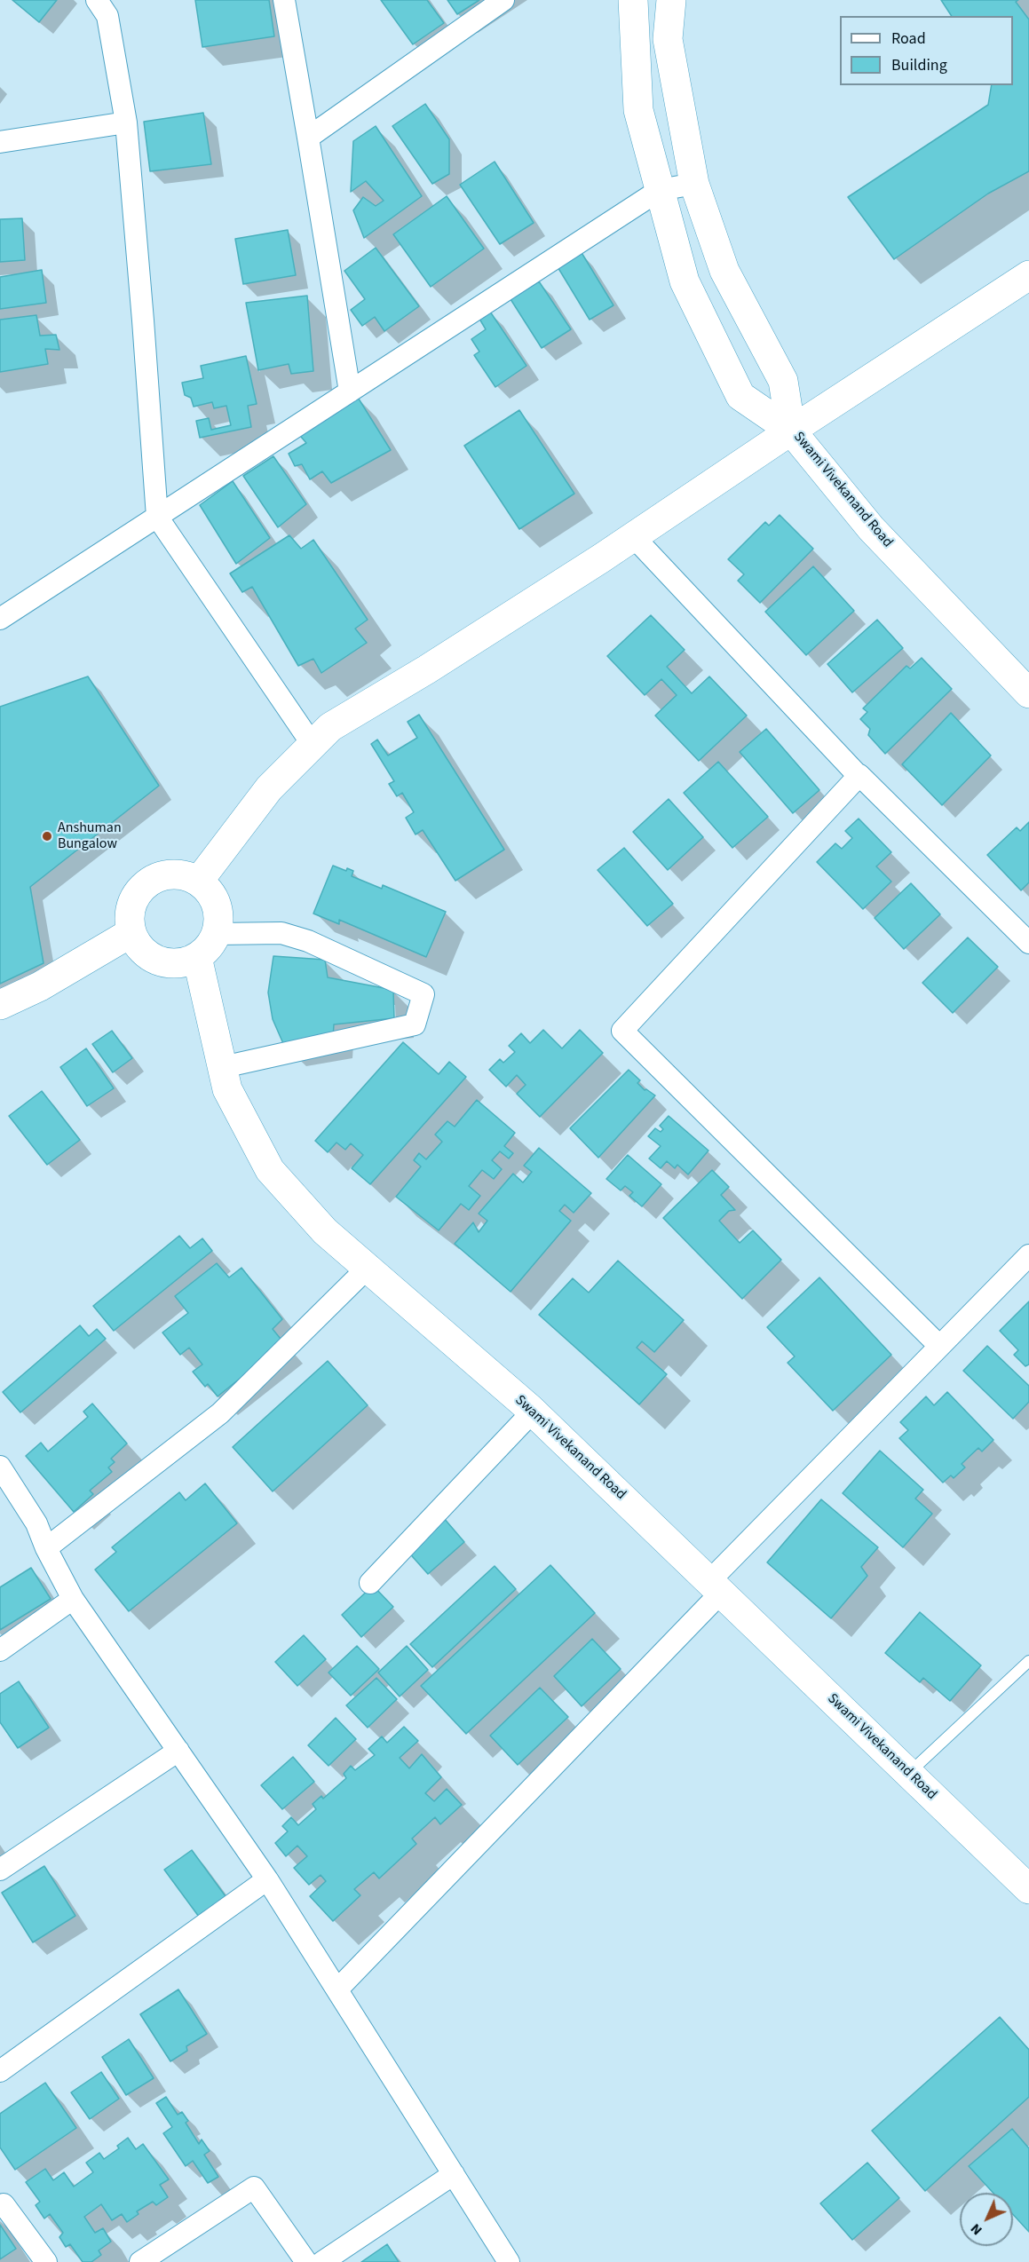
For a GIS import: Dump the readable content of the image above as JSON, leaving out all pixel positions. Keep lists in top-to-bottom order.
{
  "streets": {
    "main road": ["Swami Vivekanand Road"]
  },
  "places": ["Anshuman Bungalow"],
  "legend": ["Road", "Building"],
  "north": "bottom left"
}
